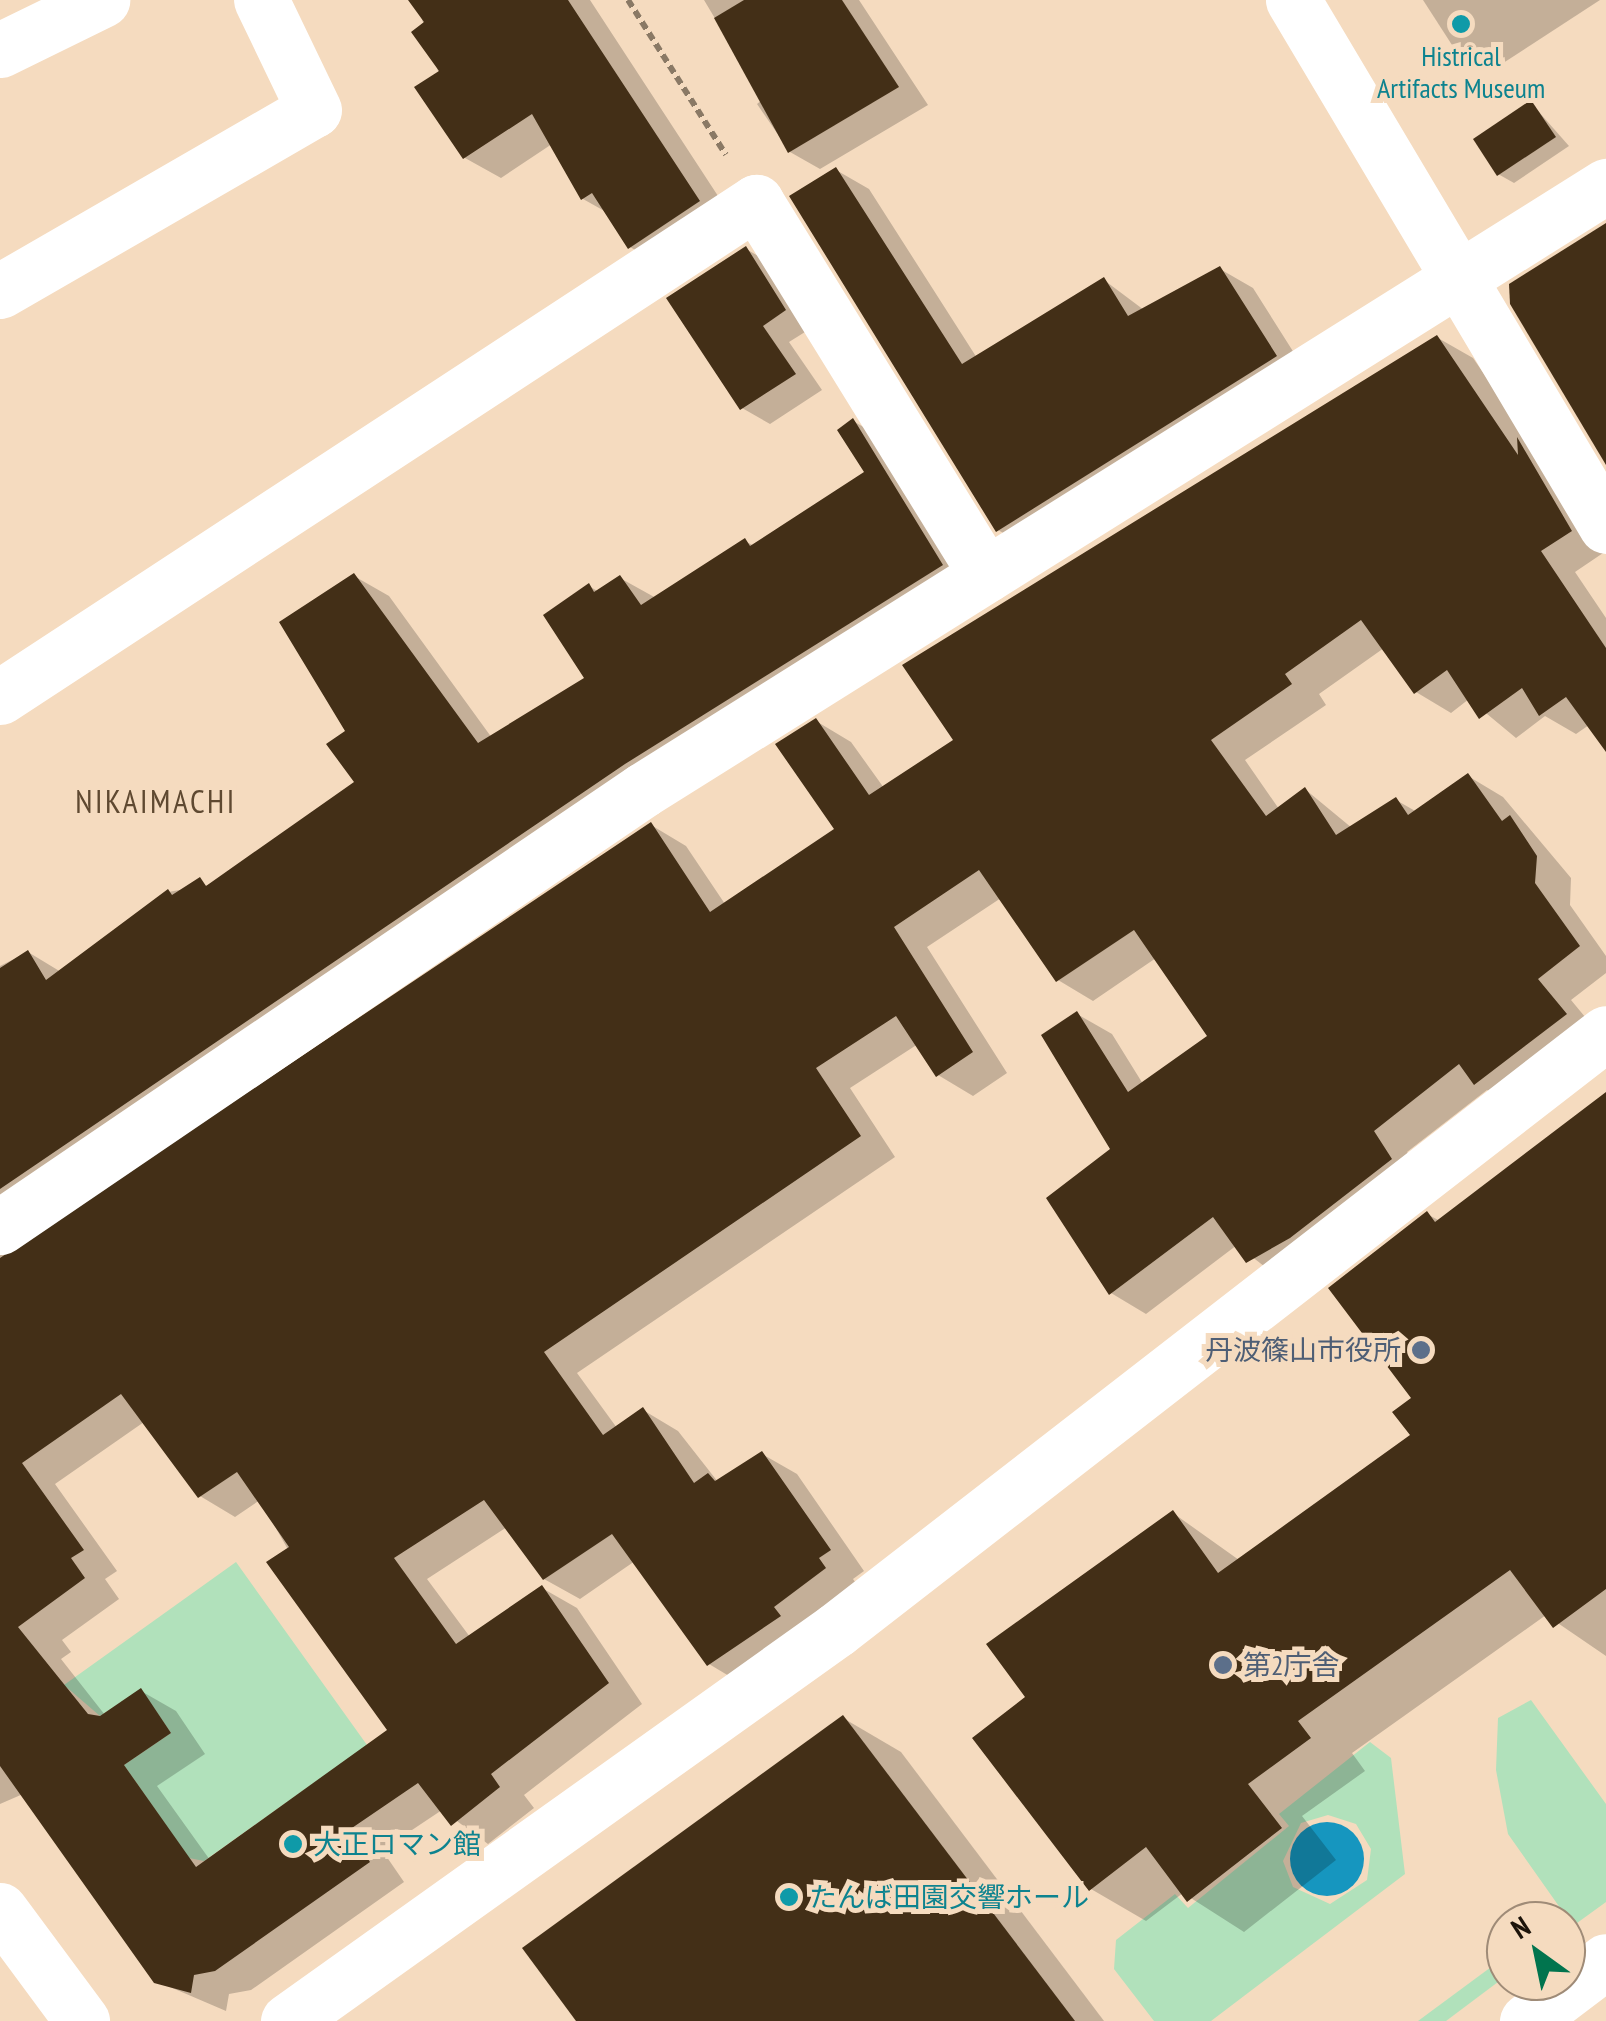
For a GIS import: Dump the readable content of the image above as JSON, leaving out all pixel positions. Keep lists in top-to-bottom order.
{
  "districts": ["NIKAIMACHI"],
  "places": [
    "Histrical Artifacts Museum",
    "丹波篠山市役所",
    "第2庁舎",
    "大正ロマン館",
    "たんば田園交響ホール"
  ],
  "north": "top left"
}
